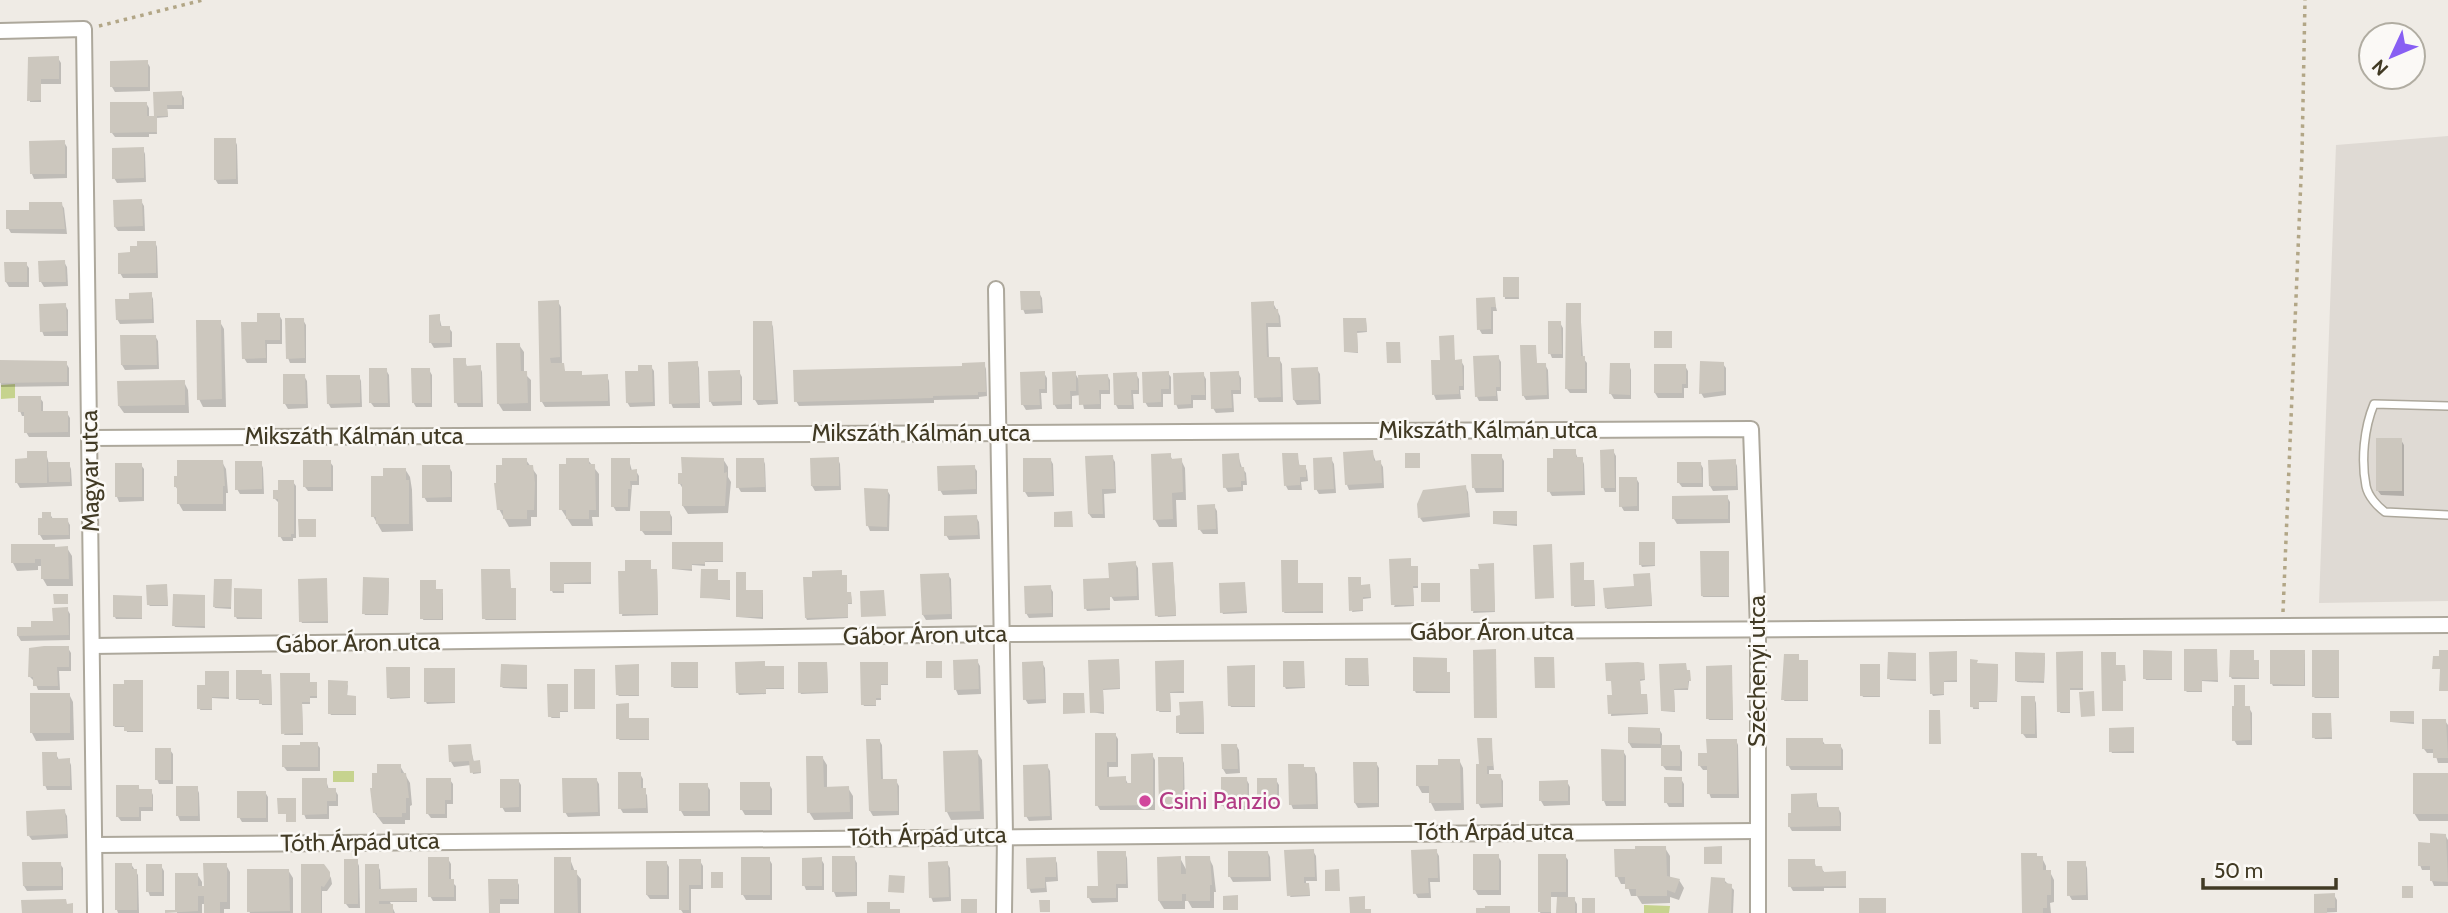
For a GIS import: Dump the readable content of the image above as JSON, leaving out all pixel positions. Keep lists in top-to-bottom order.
{
  "streets": {
    "street": [
      "Mikszáth Kálmán utca",
      "Magyar utca",
      "Gábor Áron utca",
      "Széchenyi utca",
      "Tóth Árpád utca"
    ]
  },
  "crossings": [
    ["Mikszáth Kálmán utca", "Magyar utca"],
    ["Mikszáth Kálmán utca", "Széchenyi utca"],
    ["Magyar utca", "Gábor Áron utca"],
    ["Magyar utca", "Tóth Árpád utca"],
    ["Gábor Áron utca", "Széchenyi utca"],
    ["Széchenyi utca", "Tóth Árpád utca"]
  ],
  "places": ["Csini Panzio"],
  "scale_bar": "50 m",
  "north": "bottom left"
}
